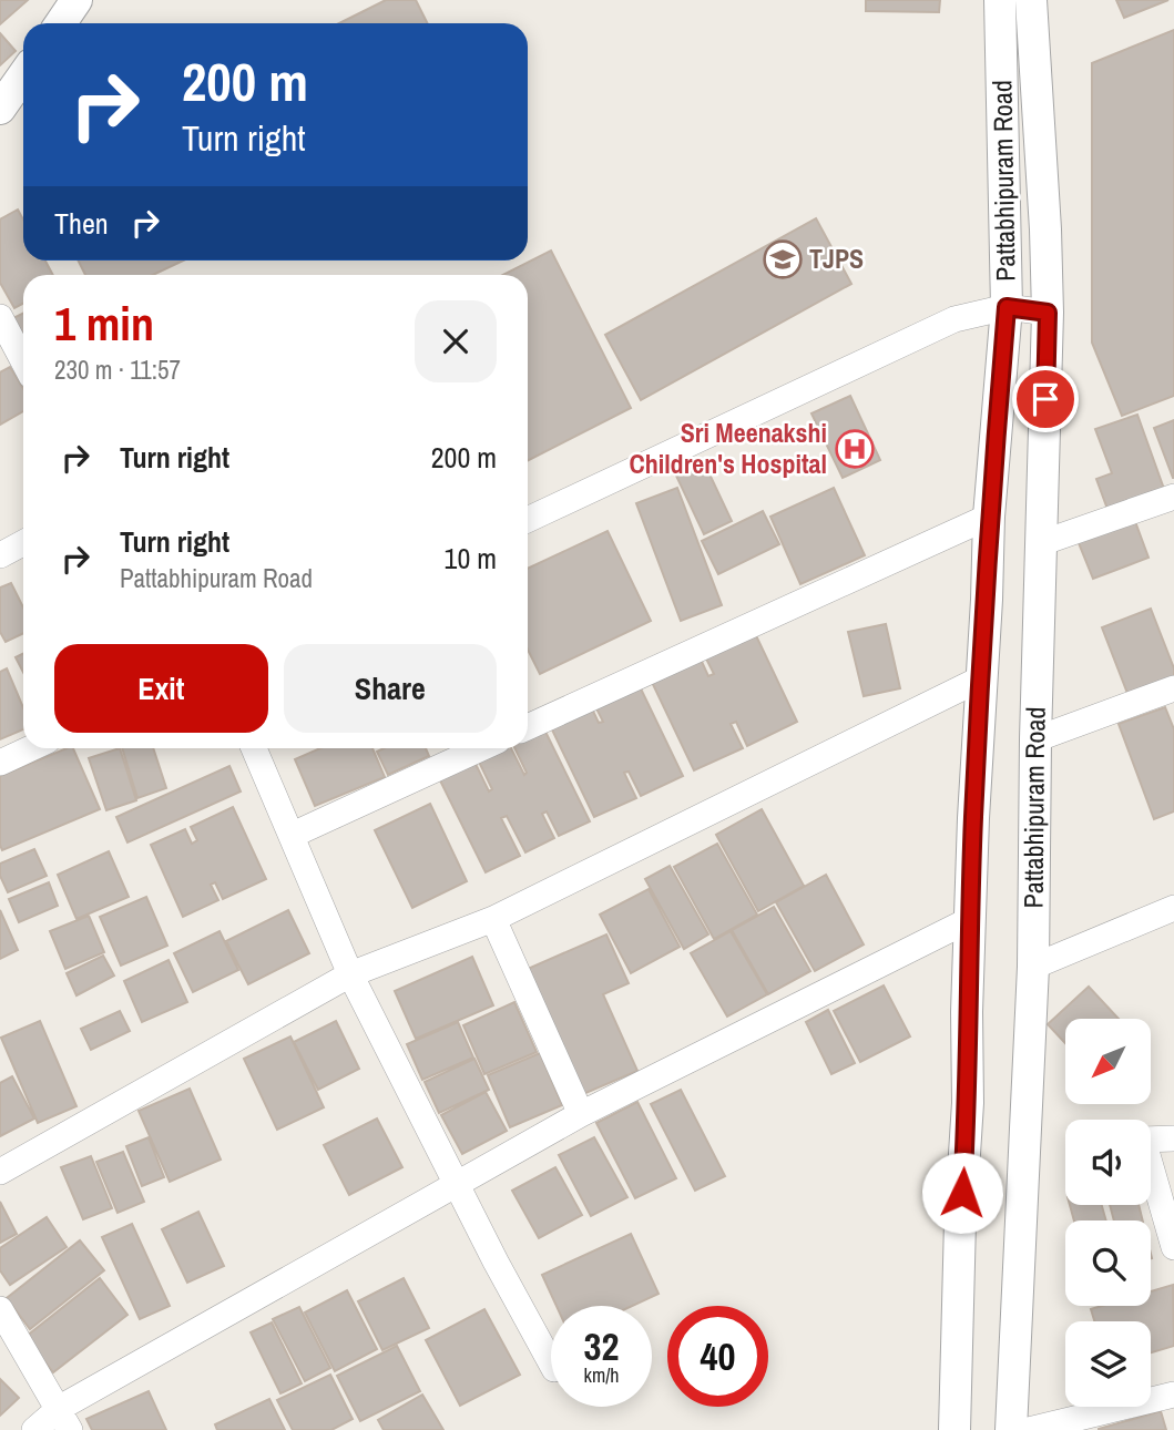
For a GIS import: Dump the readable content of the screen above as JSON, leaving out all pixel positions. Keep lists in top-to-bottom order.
{
  "streets": {
    "street": ["Pattabhipuram Road"]
  },
  "places": {
    "school or university": ["TJPS"],
    "hospital": ["Sri Meenakshi Children's Hospital"]
  },
  "north": "bottom left",
  "page": {
    "turn": ["200 m", "Turn right"],
    "then": "Then",
    "heading": ["1 min", "230 m · 11:57"],
    "list": [
      {
        "name": "Turn right",
        "value": "200 m"
      },
      {
        "name": "Turn right",
        "note": "Pattabhipuram Road",
        "value": "10 m"
      }
    ],
    "buttons": ["Exit", "Share"],
    "speed": "32 km/h",
    "limit": "40"
  }
}
